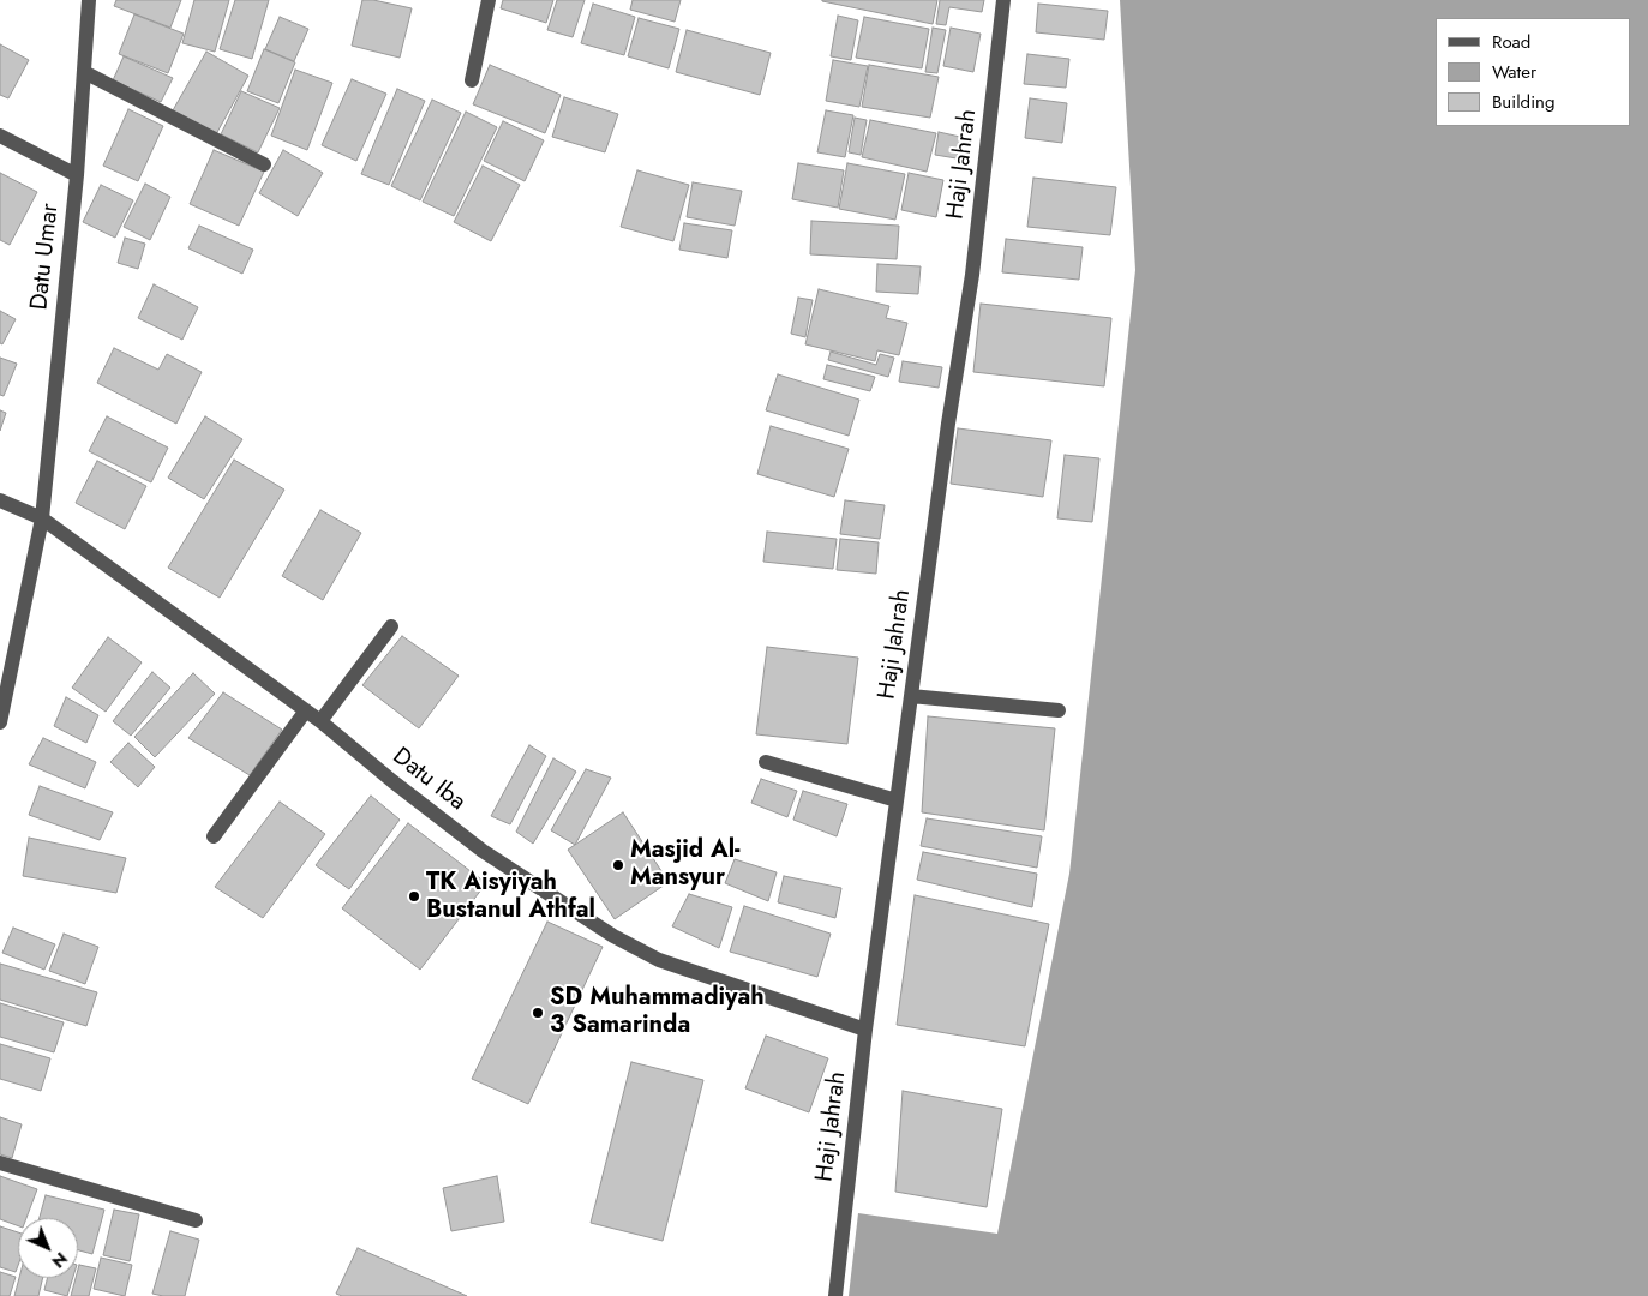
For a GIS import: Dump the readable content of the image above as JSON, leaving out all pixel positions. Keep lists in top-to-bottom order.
{
  "streets": {
    "street": ["Haji Jahrah", "Datu Umar", "Datu Iba"]
  },
  "crossings": [
    ["Haji Jahrah", "Datu Iba"],
    ["Datu Umar", "Datu Iba"]
  ],
  "places": ["Masjid Al- Mansyur", "TK Aisyiyah Bustanul Athfal", "SD Muhammadiyah 3 Samarinda"],
  "legend": ["Road", "Water", "Building"],
  "north": "bottom right"
}
